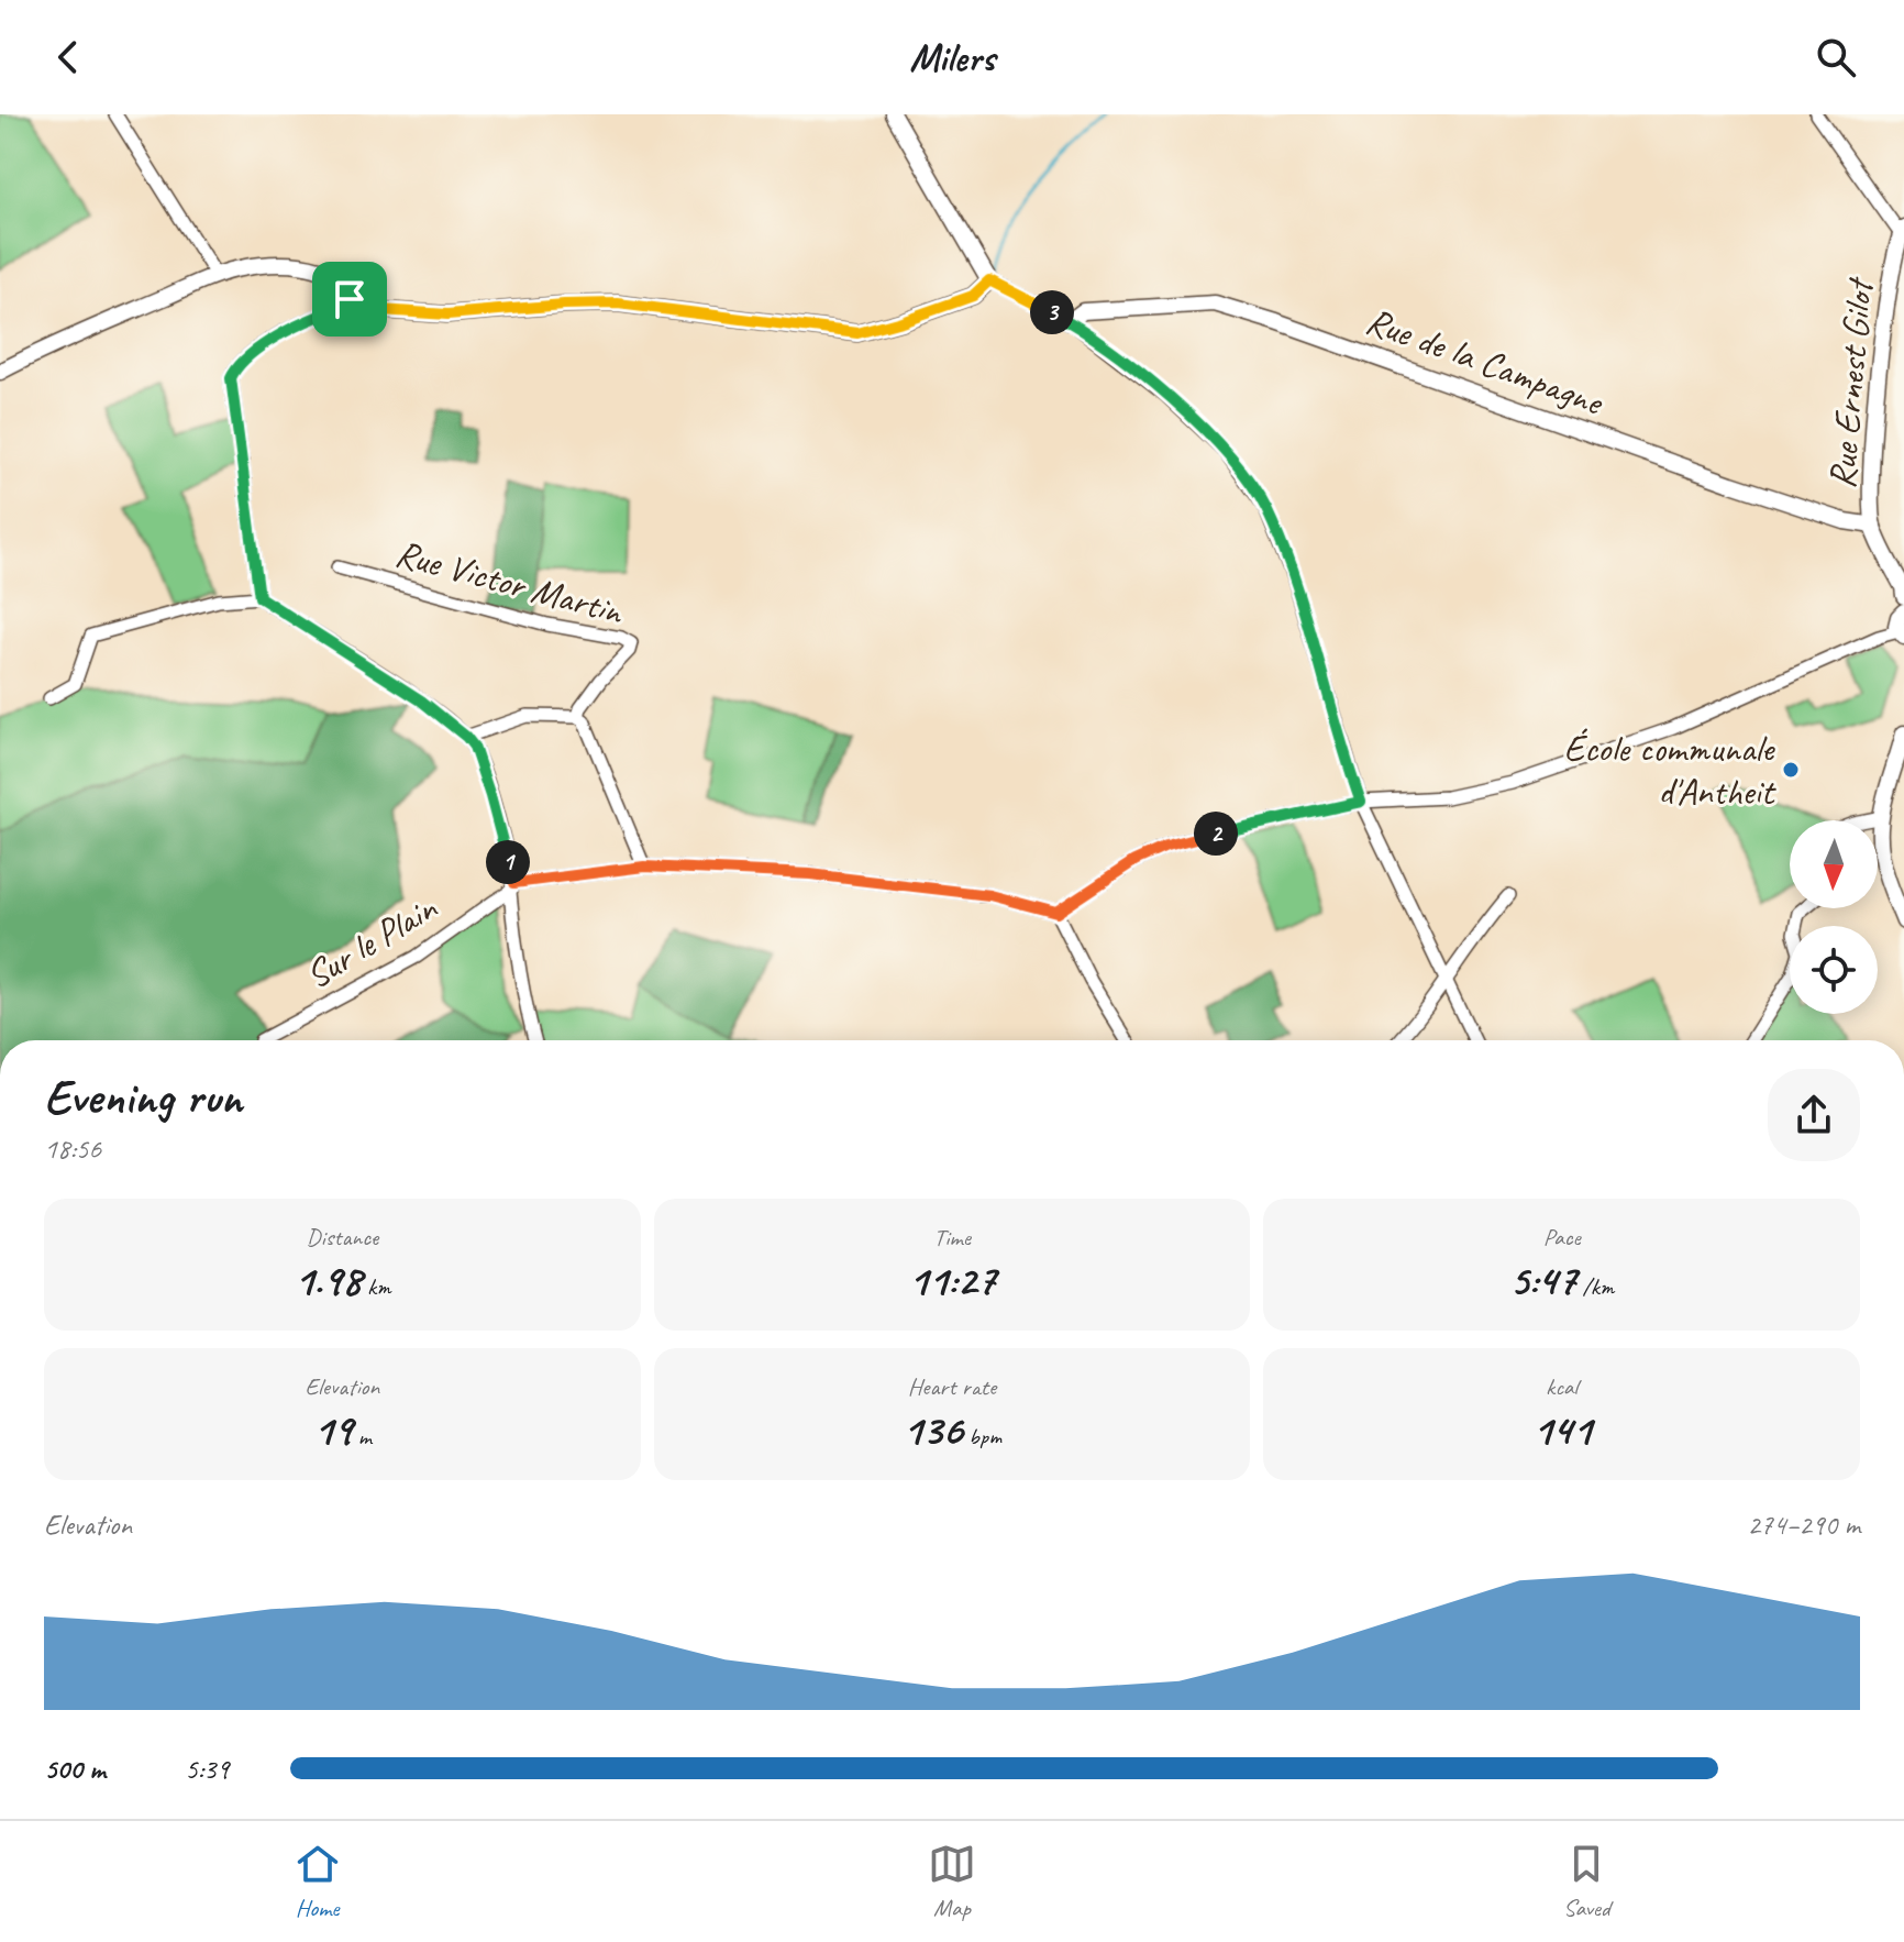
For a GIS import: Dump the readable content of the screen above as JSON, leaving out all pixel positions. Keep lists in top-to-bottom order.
{
  "streets": {
    "street": [
      "Rue de la Campagne",
      "Rue Ernest Gilot",
      "Rue Victor Martin",
      "Sur le Plain"
    ]
  },
  "crossings": [
    ["Rue de la Campagne", "Rue Ernest Gilot"]
  ],
  "places": ["École communale d'Antheit"],
  "north": "bottom",
  "page": {
    "header": "Milers",
    "pins": ["3", "2", "1"],
    "heading": ["Evening run", "18:56"],
    "stats": [
      ["Distance", "1.98 km"],
      ["Time", "11:27"],
      ["Pace", "5:47 /km"],
      ["Elevation", "19 m"],
      ["Heart rate", "136 bpm"],
      ["kcal", "141"]
    ],
    "chart": ["Elevation", "274–290 m"],
    "list": [
      {
        "name": "500 m",
        "note": "5:39"
      }
    ],
    "tabs": ["Home", "Map", "Saved"]
  }
}
